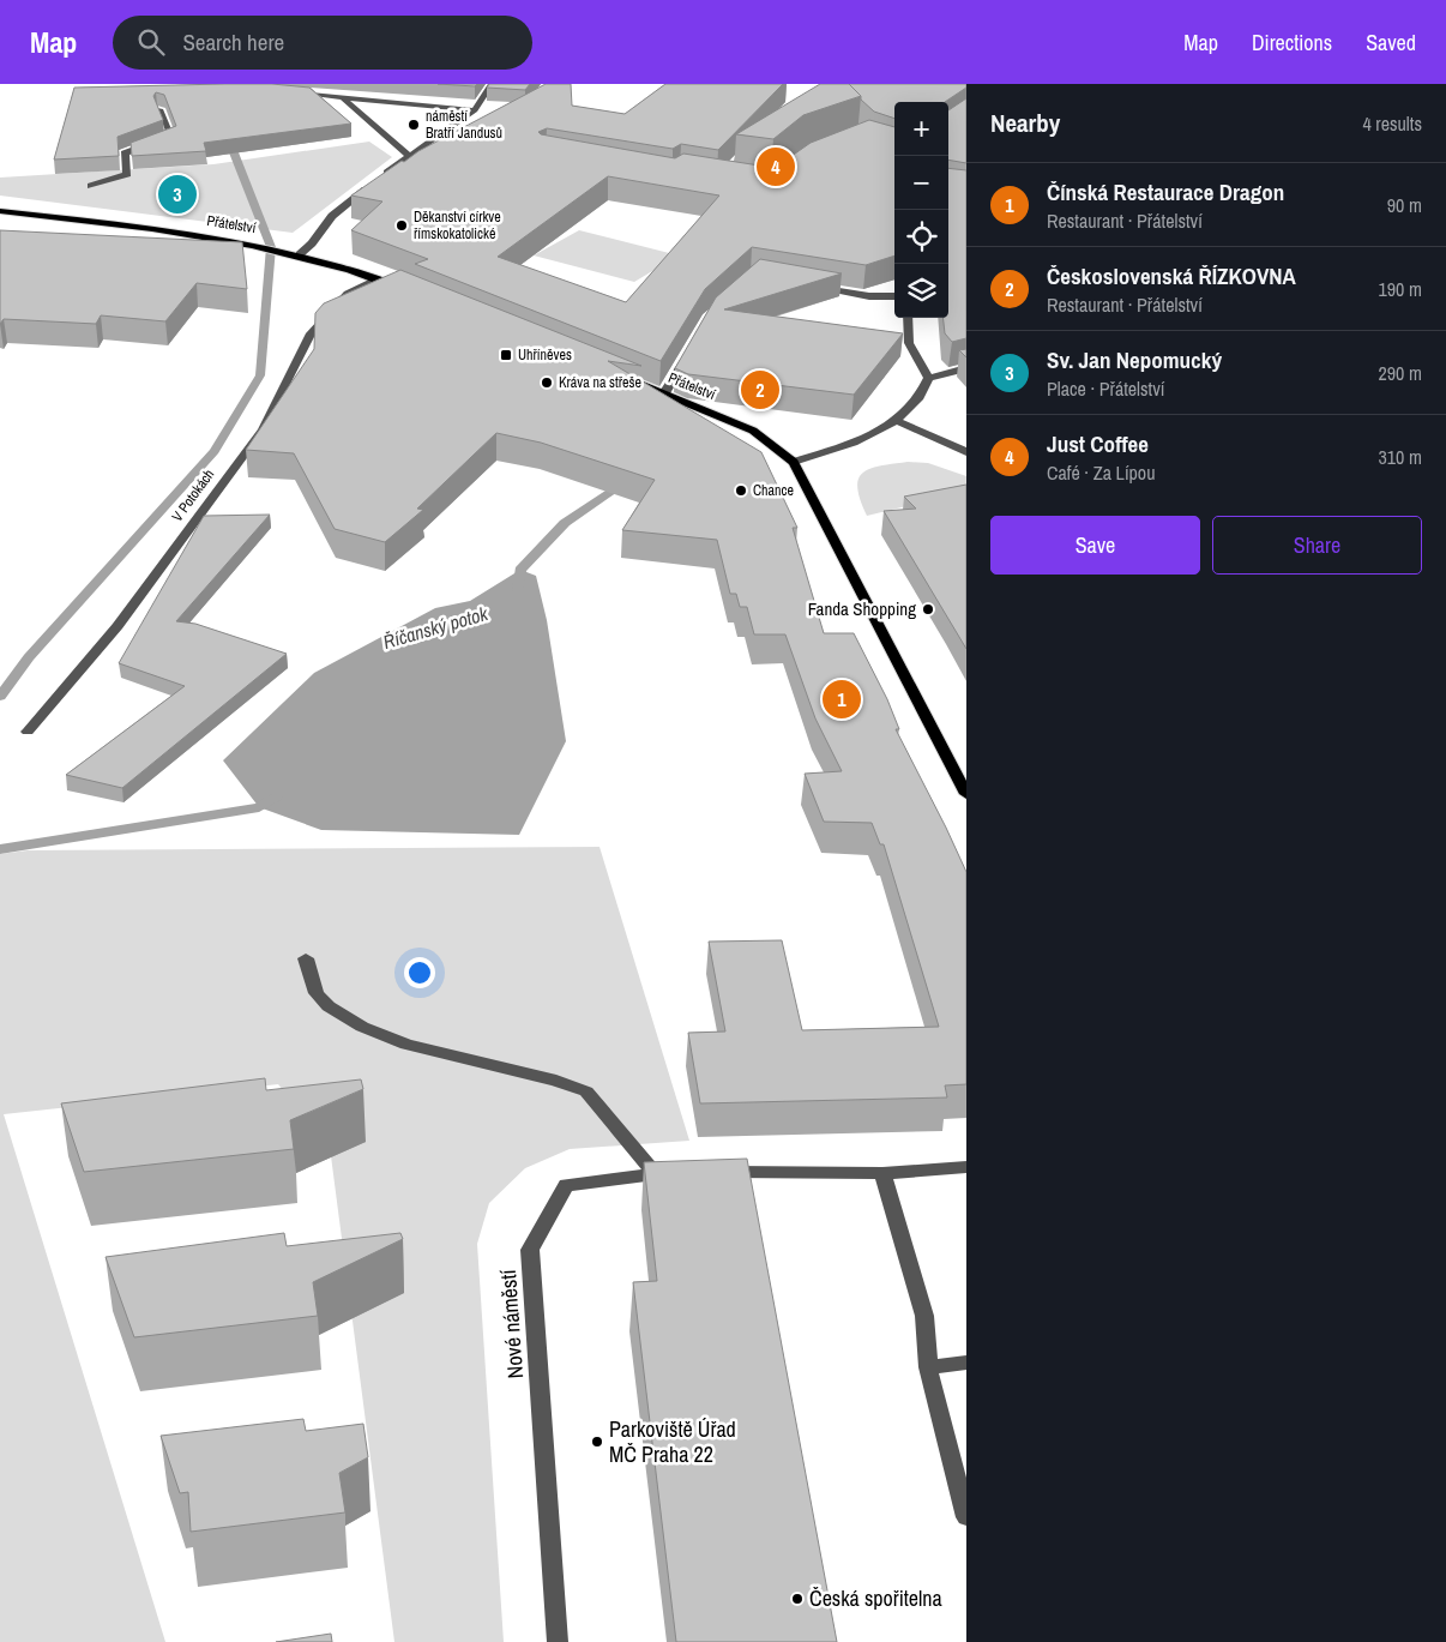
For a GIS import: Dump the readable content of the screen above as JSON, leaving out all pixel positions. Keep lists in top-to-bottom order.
{
  "streets": {
    "main road": ["Přátelství"],
    "street": ["V Potokách", "Nové náměstí"]
  },
  "crossings": [
    ["Přátelství", "V Potokách"]
  ],
  "water": ["Říčanský potok"],
  "places": {
    "other": [
      "náměstí Bratří Jandusů",
      "Děkanství církve římskokatolické",
      "Kráva na střeše",
      "Chance",
      "Fanda Shopping",
      "Parkoviště Úřad MČ Praha 22",
      "Česká spořitelna"
    ],
    "transit": ["Uhříněves"]
  },
  "page": {
    "header": "Map",
    "search": "Search here",
    "nav": ["Map", "Directions", "Saved"],
    "heading": ["Nearby", "4 results"],
    "map_buttons": ["+", "−"],
    "pins": [
      "4",
      "3",
      "2",
      "1"
    ],
    "list": [
      {
        "mark": "1",
        "name": "Čínská Restaurace Dragon",
        "note": "Restaurant · Přátelství",
        "value": "90 m"
      },
      {
        "mark": "2",
        "name": "Československá ŘÍZKOVNA",
        "note": "Restaurant · Přátelství",
        "value": "190 m"
      },
      {
        "mark": "3",
        "name": "Sv. Jan Nepomucký",
        "note": "Place · Přátelství",
        "value": "290 m"
      },
      {
        "mark": "4",
        "name": "Just Coffee",
        "note": "Café · Za Lípou",
        "value": "310 m"
      }
    ],
    "buttons": ["Save", "Share"]
  }
}
